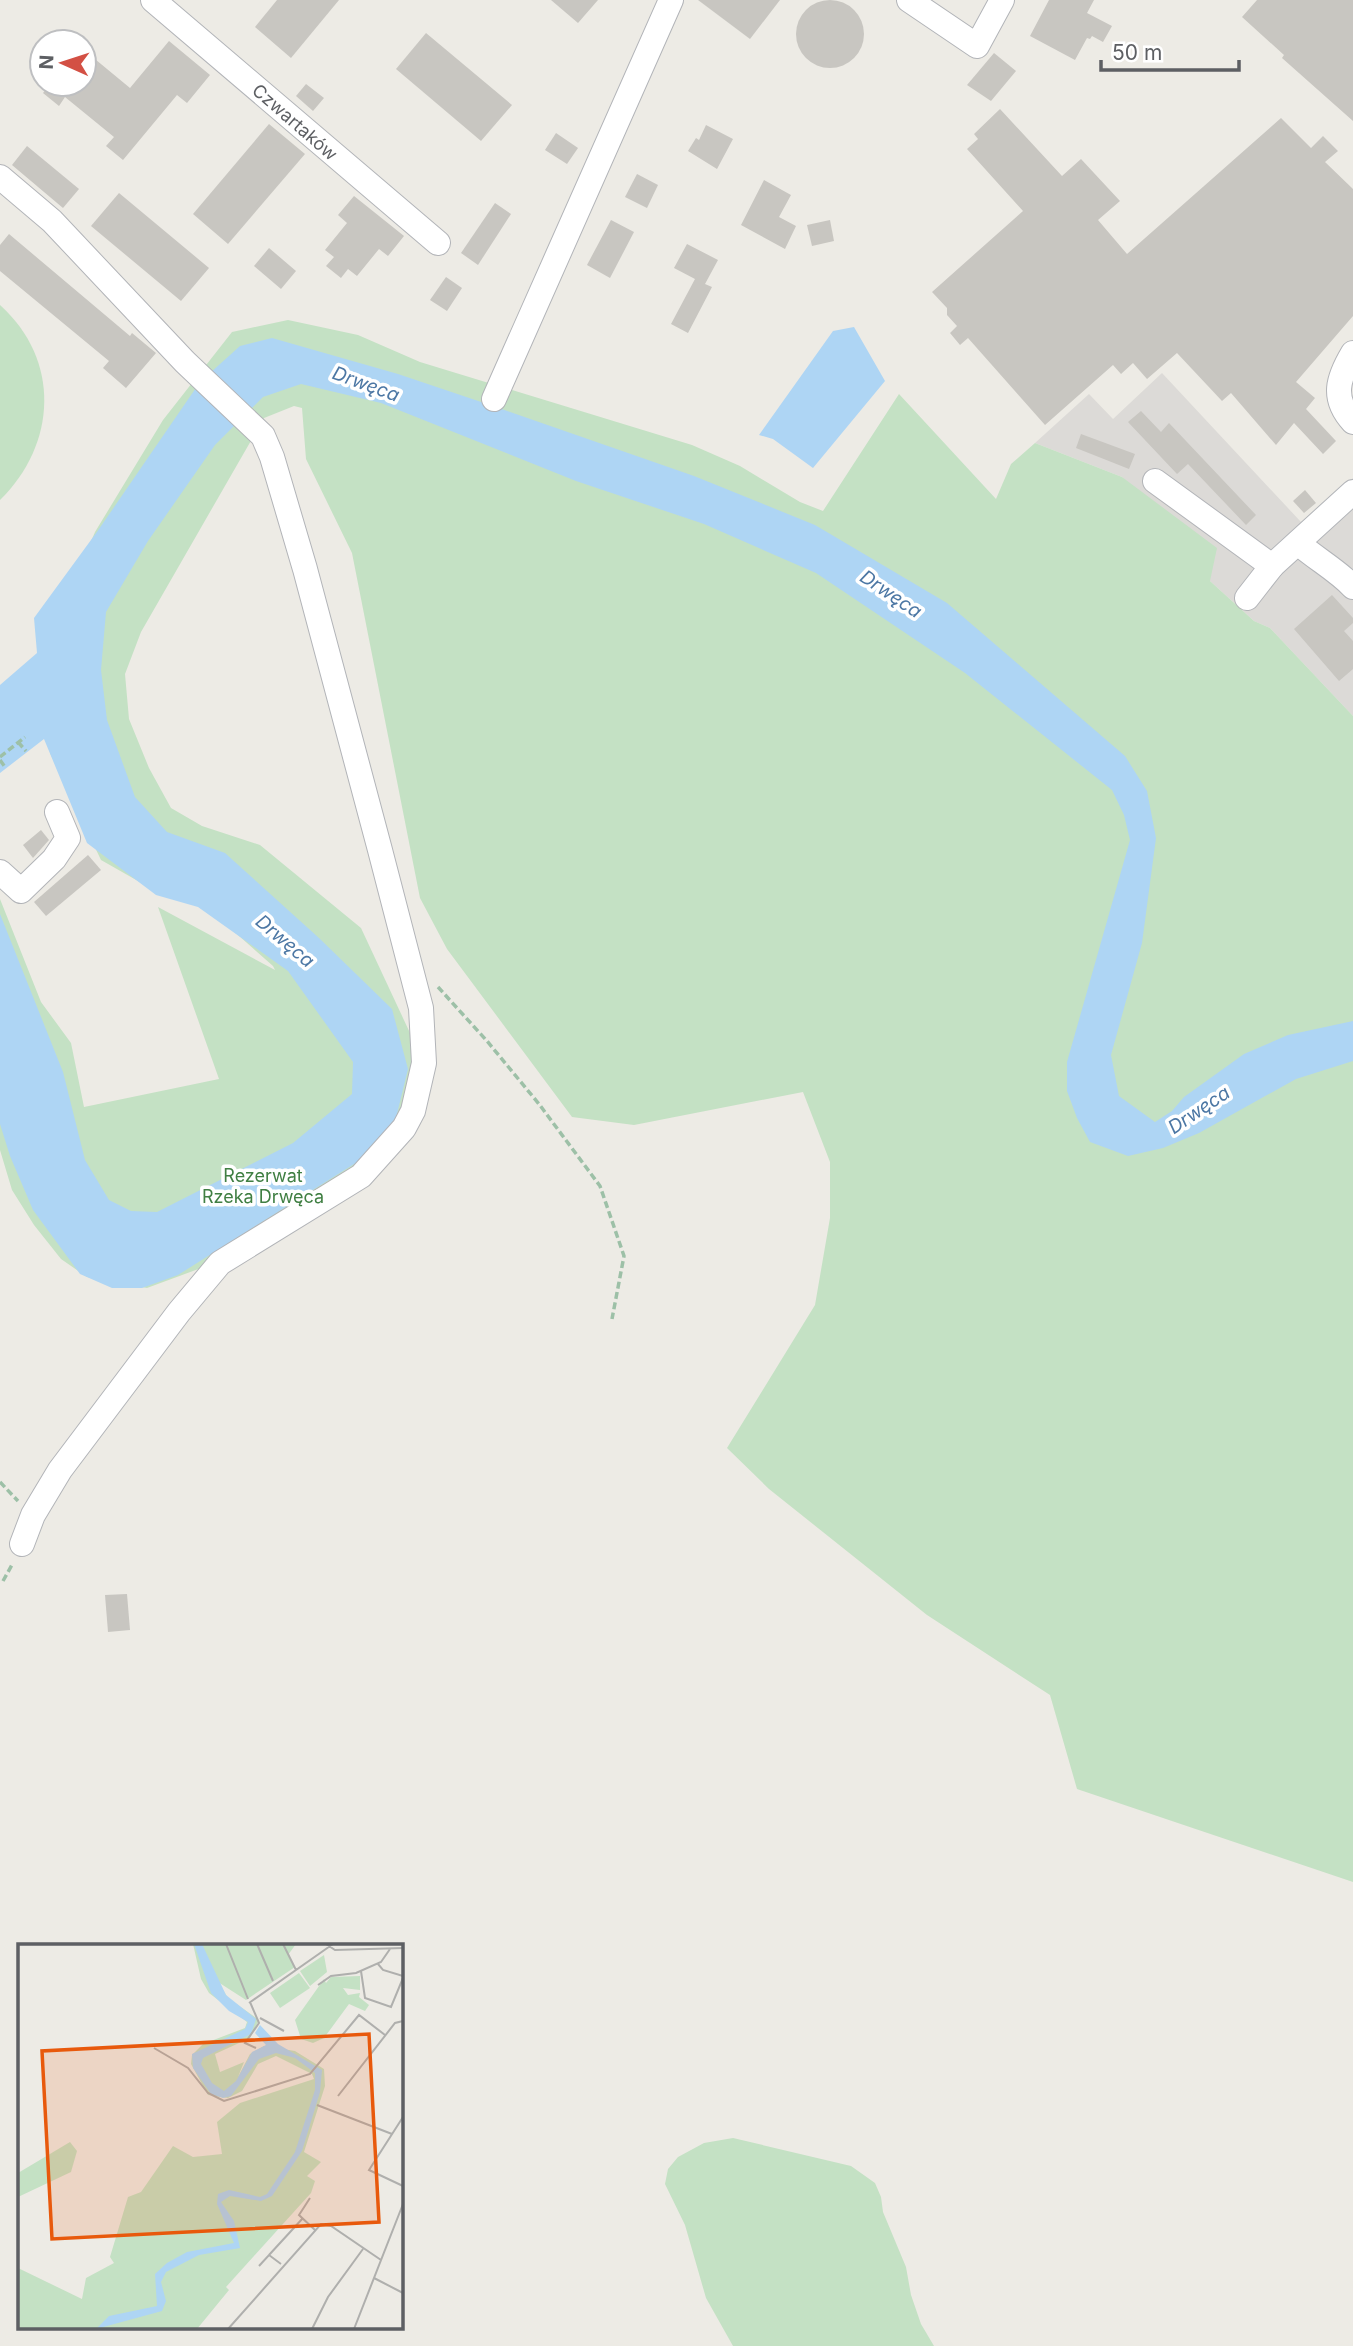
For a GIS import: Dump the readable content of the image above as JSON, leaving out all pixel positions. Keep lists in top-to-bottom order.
{
  "streets": {
    "street": ["Czwartaków"]
  },
  "water": ["Drwęca"],
  "parks": ["Rezerwat Rzeka Drwęca"],
  "scale_bar": "50 m",
  "north": "left"
}
